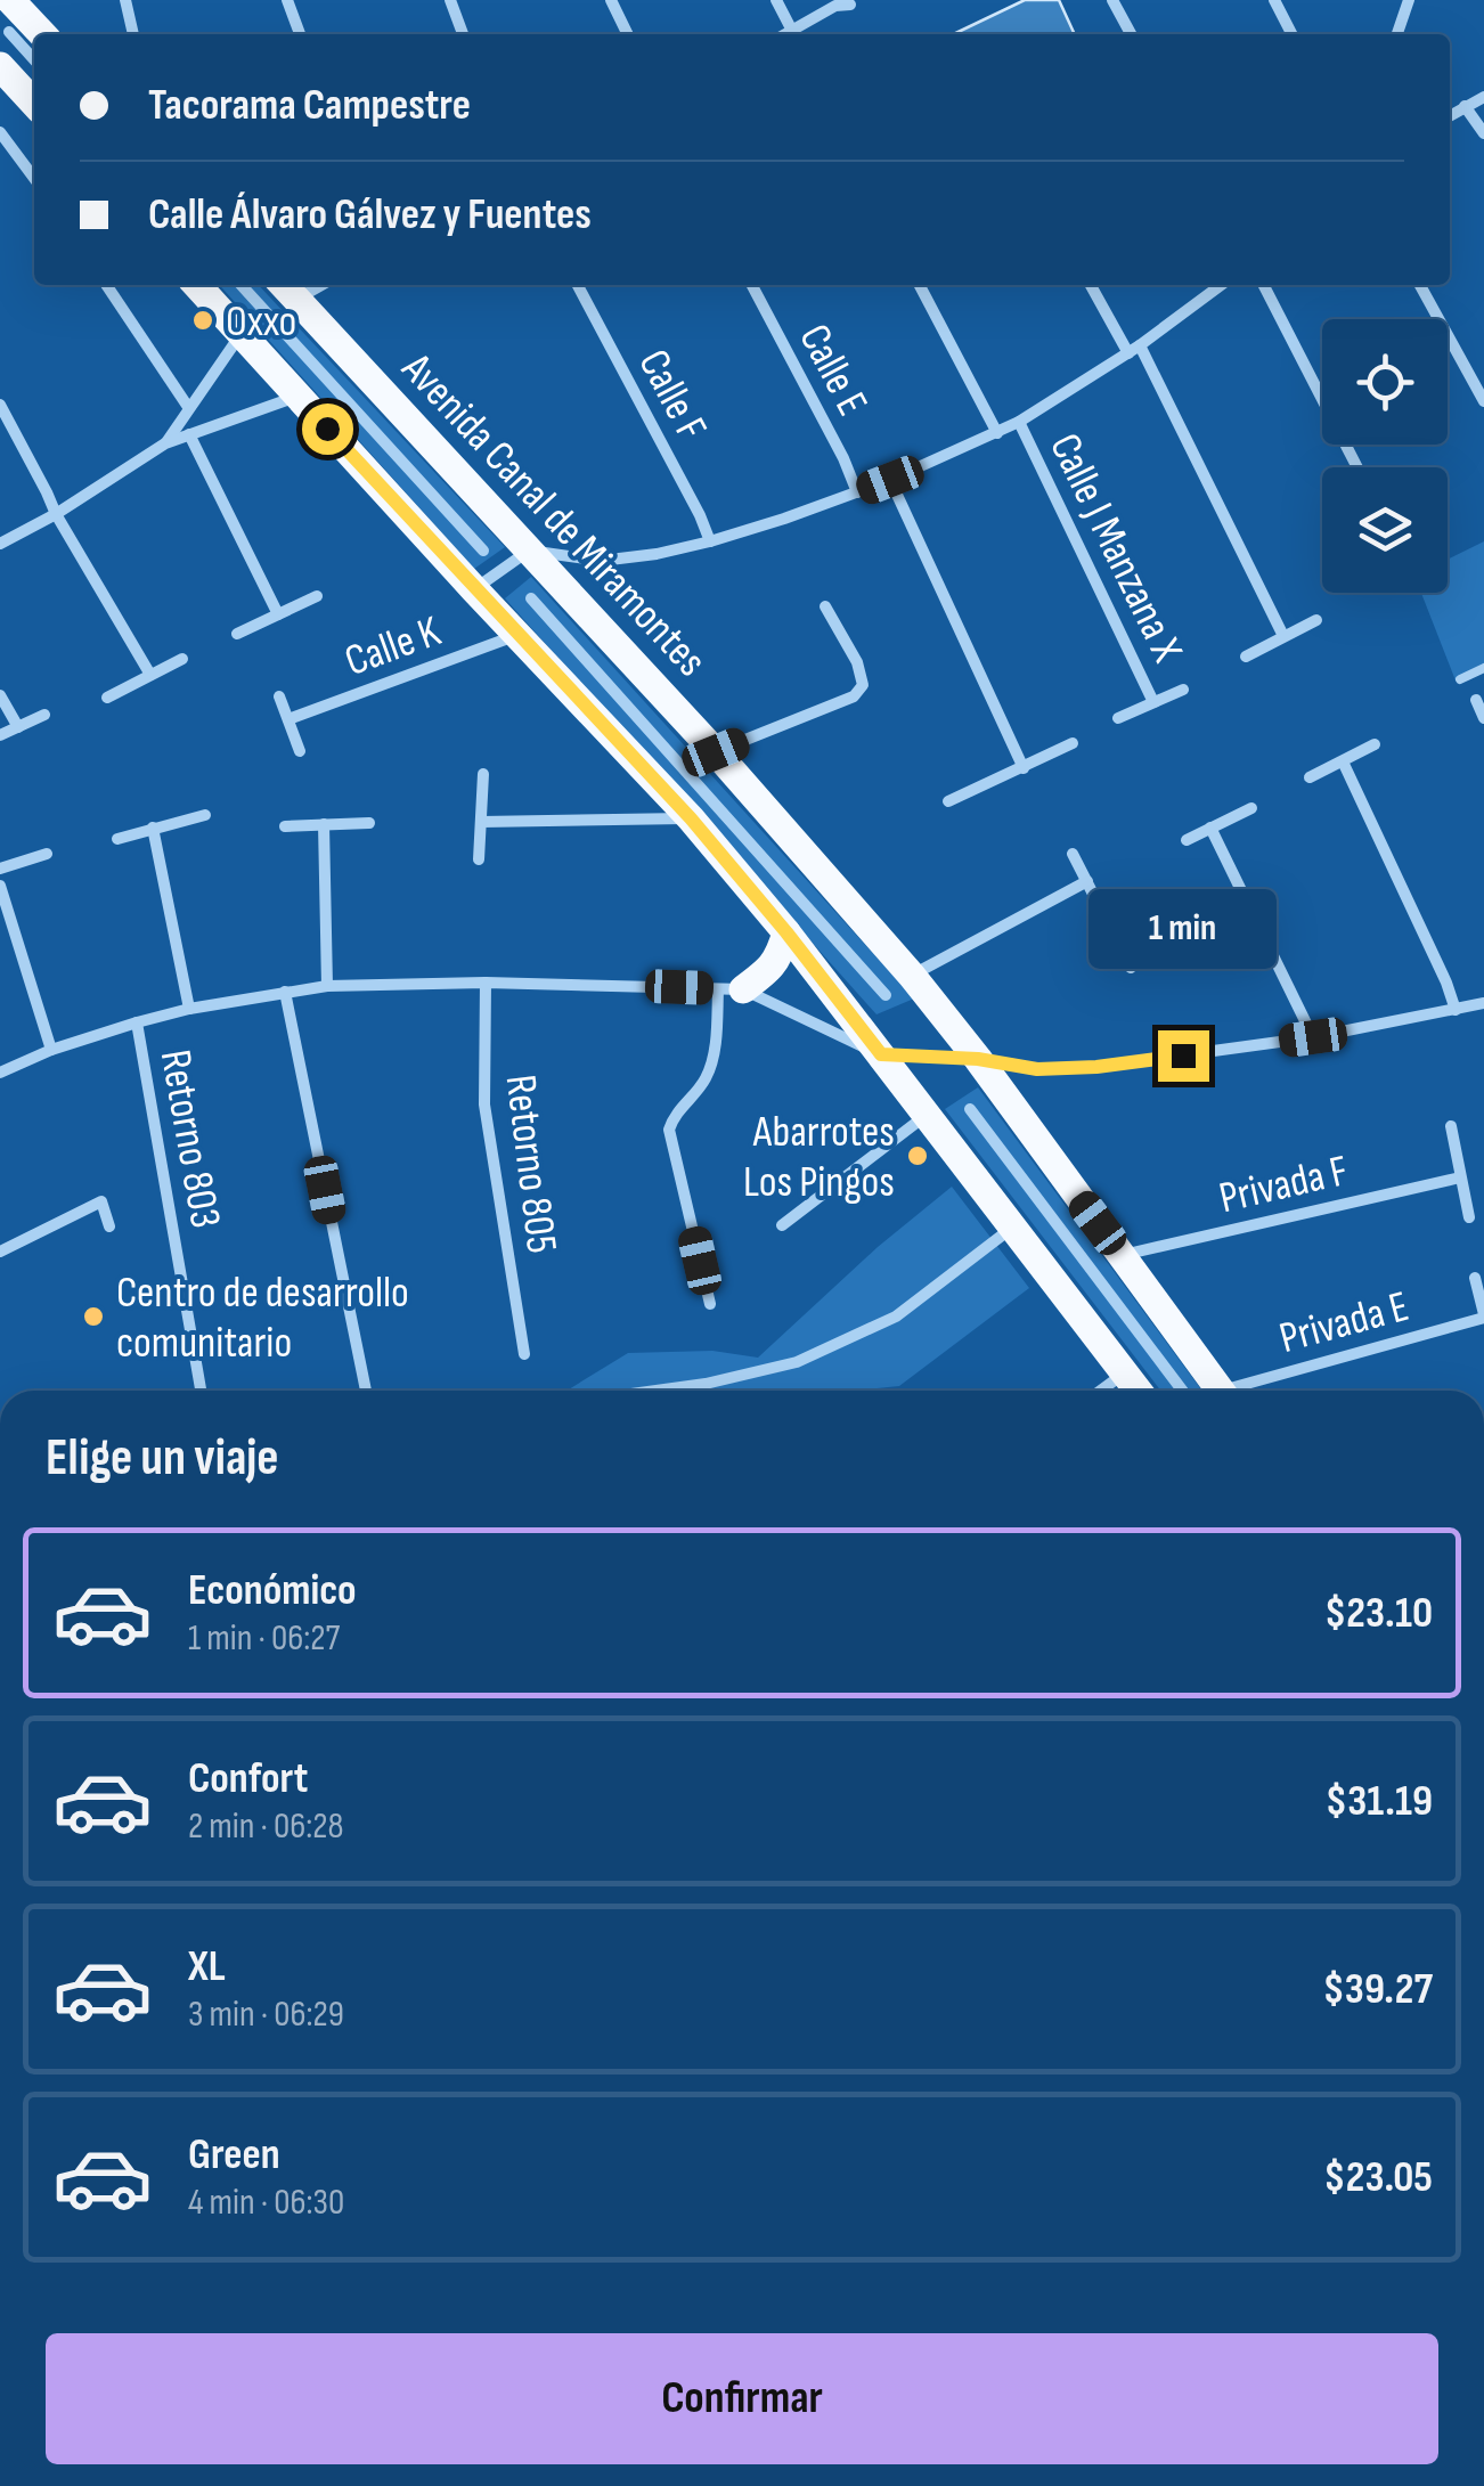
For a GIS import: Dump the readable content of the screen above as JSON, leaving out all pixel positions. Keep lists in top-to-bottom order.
{
  "streets": {
    "main road": ["Avenida Canal de Miramontes"],
    "street": [
      "Calle E",
      "Calle F",
      "Calle J Manzana X",
      "Calle K",
      "Retorno 803",
      "Retorno 805",
      "Privada F",
      "Privada E"
    ]
  },
  "crossings": [
    ["Avenida Canal de Miramontes", "Privada F"]
  ],
  "places": ["Oxxo", "Abarrotes Los Pingos", "Centro de desarrollo comunitario"],
  "page": {
    "banner": ["Tacorama Campestre", "Calle Álvaro Gálvez y Fuentes"],
    "bubble": "1 min",
    "heading": "Elige un viaje",
    "list": [
      {
        "name": "Económico",
        "note": "1 min · 06:27",
        "value": "$23.10"
      },
      {
        "name": "Confort",
        "note": "2 min · 06:28",
        "value": "$31.19"
      },
      {
        "name": "XL",
        "note": "3 min · 06:29",
        "value": "$39.27"
      },
      {
        "name": "Green",
        "note": "4 min · 06:30",
        "value": "$23.05"
      }
    ],
    "buttons": "Confirmar"
  }
}
